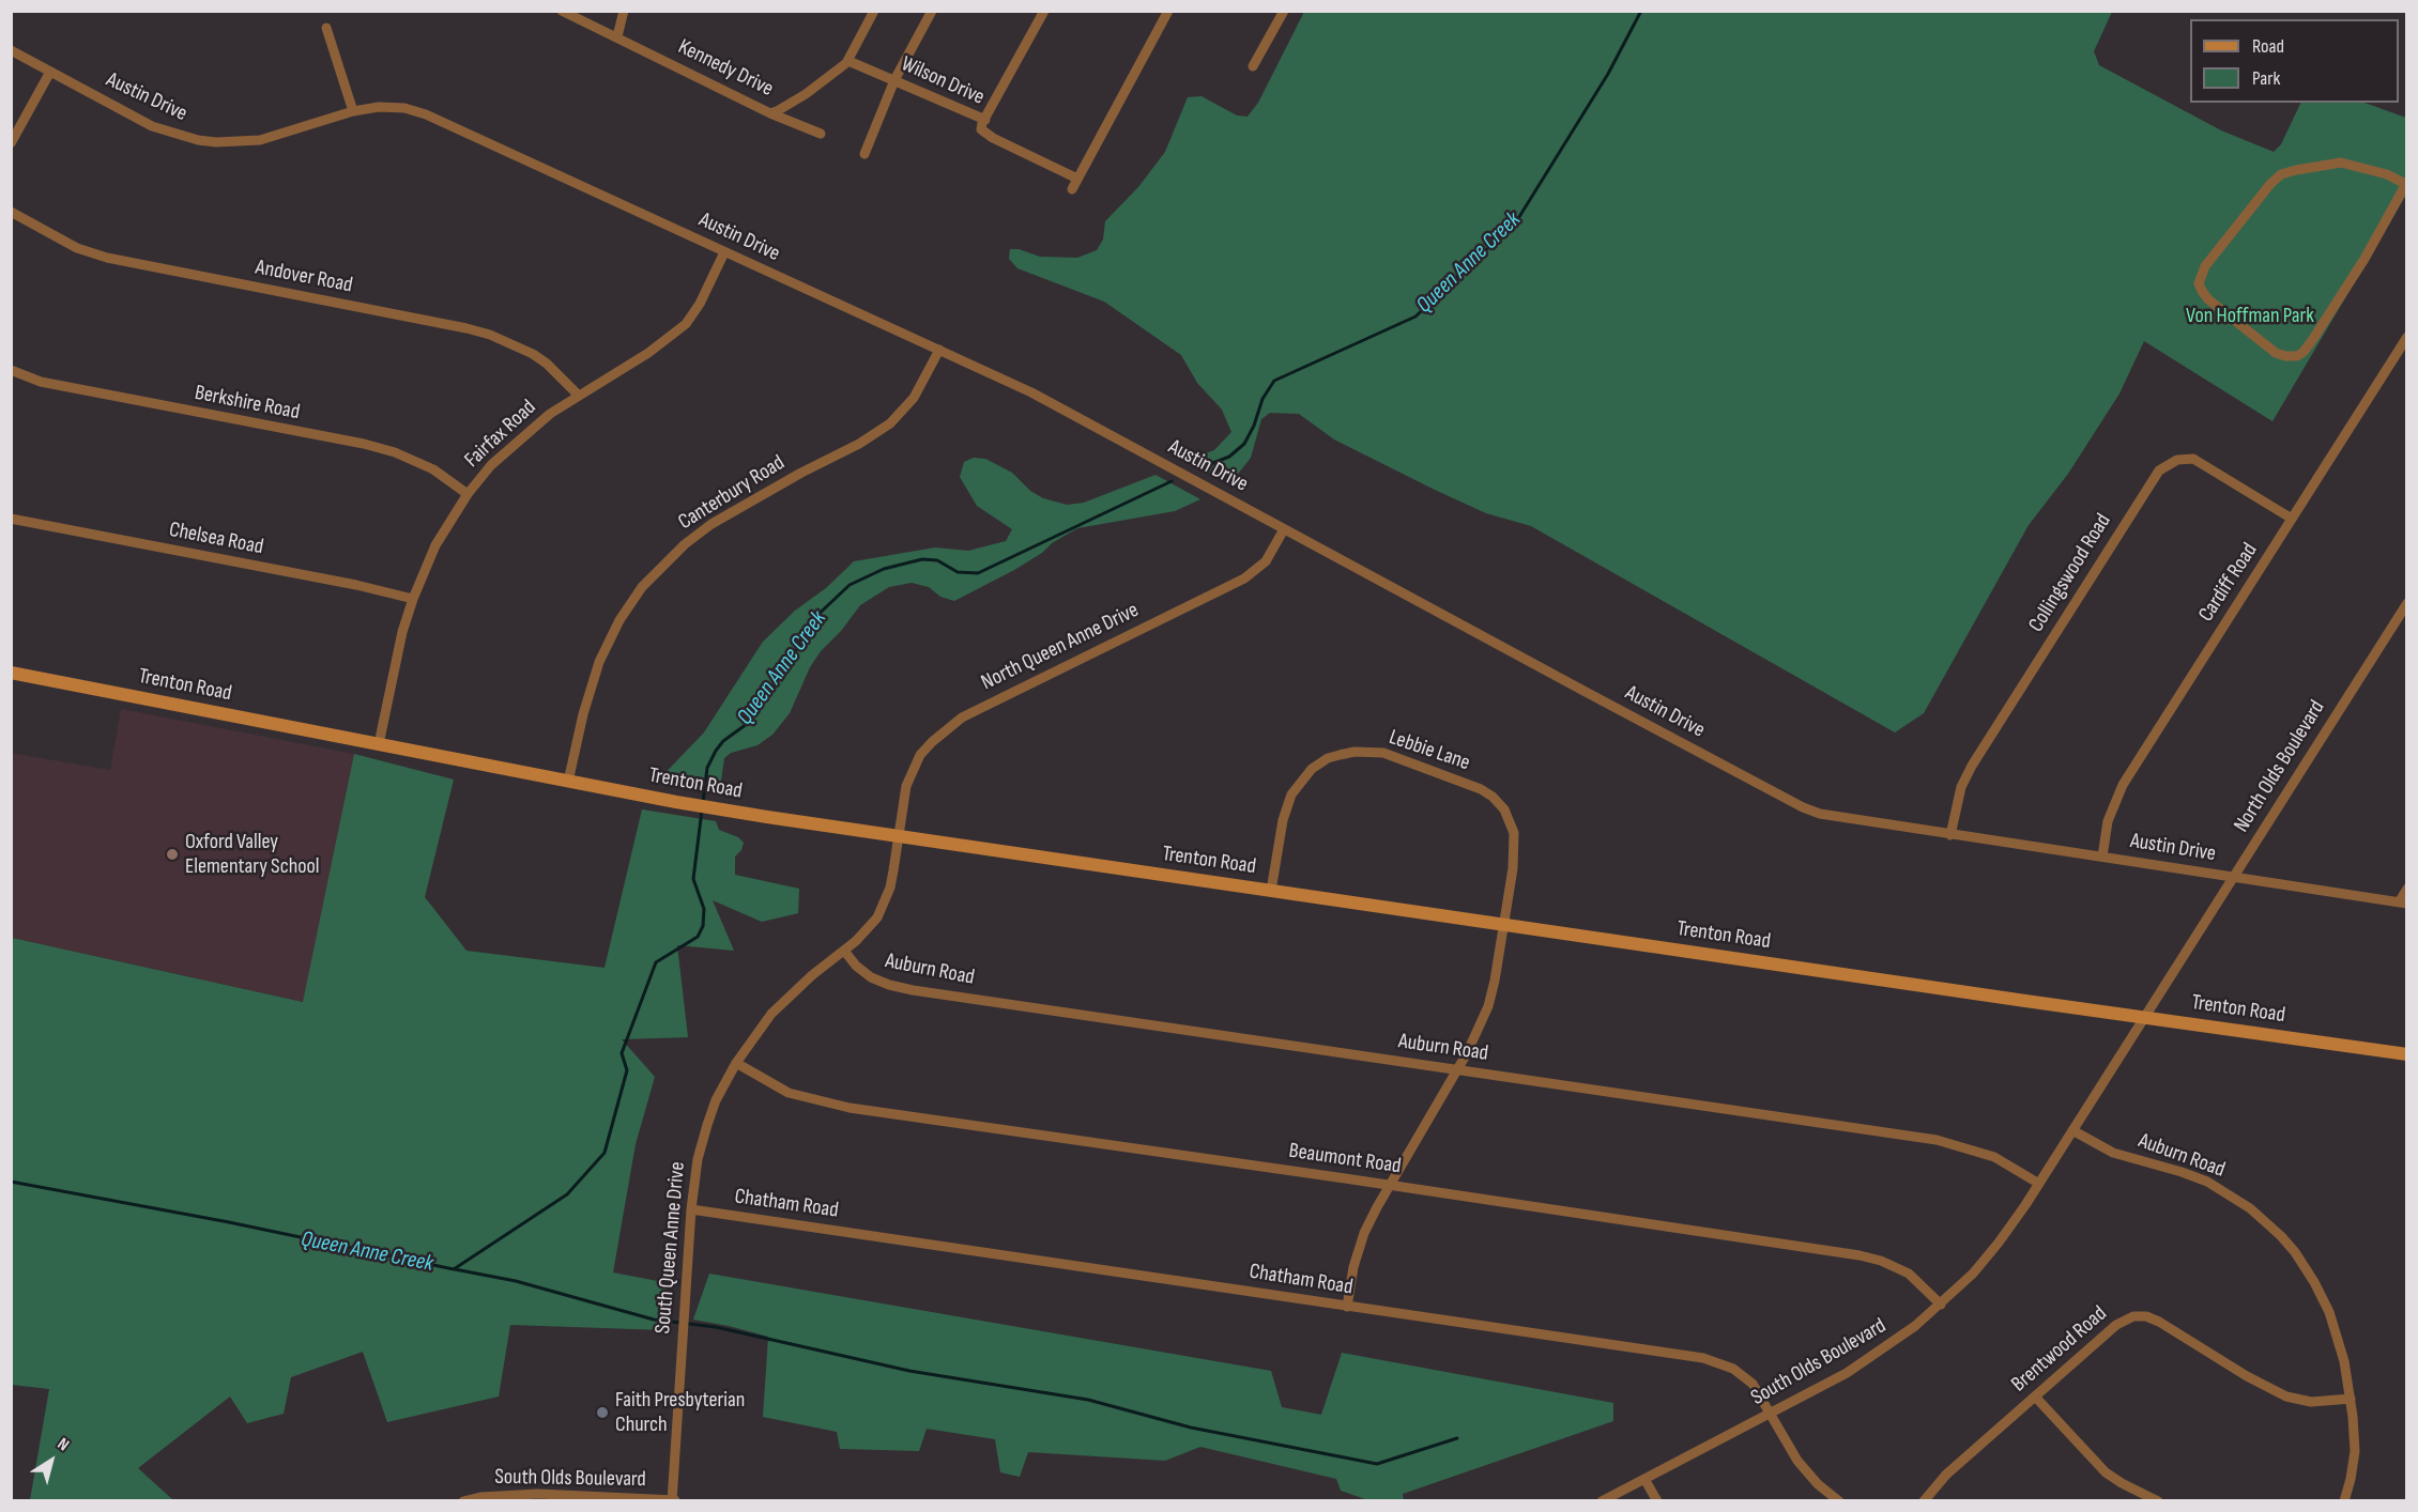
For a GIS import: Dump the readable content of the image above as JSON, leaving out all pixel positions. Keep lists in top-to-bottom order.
{
  "streets": {
    "main road": ["Trenton Road"],
    "street": [
      "Kennedy Drive",
      "Wilson Drive",
      "Austin Drive",
      "Andover Road",
      "Berkshire Road",
      "Fairfax Road",
      "Canterbury Road",
      "Chelsea Road",
      "Collingswood Road",
      "Cardiff Road",
      "North Queen Anne Drive",
      "Lebbie Lane",
      "North Olds Boulevard",
      "Auburn Road",
      "Beaumont Road",
      "Chatham Road",
      "South Queen Anne Drive",
      "Brentwood Road",
      "South Olds Boulevard"
    ]
  },
  "crossings": [
    ["Kennedy Drive", "Wilson Drive"],
    ["Austin Drive", "Fairfax Road"],
    ["Austin Drive", "Canterbury Road"],
    ["Austin Drive", "Collingswood Road"],
    ["Austin Drive", "Cardiff Road"],
    ["Austin Drive", "North Queen Anne Drive"],
    ["Austin Drive", "North Olds Boulevard"],
    ["Andover Road", "Fairfax Road"],
    ["Berkshire Road", "Fairfax Road"],
    ["Fairfax Road", "Chelsea Road"],
    ["Fairfax Road", "Trenton Road"],
    ["Canterbury Road", "Trenton Road"],
    ["Collingswood Road", "Cardiff Road"],
    ["North Queen Anne Drive", "Trenton Road"],
    ["North Queen Anne Drive", "South Queen Anne Drive"],
    ["Trenton Road", "Lebbie Lane"],
    ["Trenton Road", "North Olds Boulevard"],
    ["Trenton Road", "South Queen Anne Drive"],
    ["Trenton Road", "South Olds Boulevard"],
    ["Lebbie Lane", "Auburn Road"],
    ["Lebbie Lane", "Beaumont Road"],
    ["Lebbie Lane", "Chatham Road"],
    ["North Olds Boulevard", "South Olds Boulevard"],
    ["Auburn Road", "South Queen Anne Drive"],
    ["Auburn Road", "Brentwood Road"],
    ["Auburn Road", "South Olds Boulevard"],
    ["Beaumont Road", "South Queen Anne Drive"],
    ["Beaumont Road", "South Olds Boulevard"],
    ["Chatham Road", "South Queen Anne Drive"],
    ["Chatham Road", "South Olds Boulevard"],
    ["South Queen Anne Drive", "South Olds Boulevard"]
  ],
  "water": ["Queen Anne Creek"],
  "parks": ["Von Hoffman Park"],
  "places": ["Oxford Valley Elementary School", "Faith Presbyterian Church"],
  "legend": ["Road", "Park"],
  "north": "top right"
}
